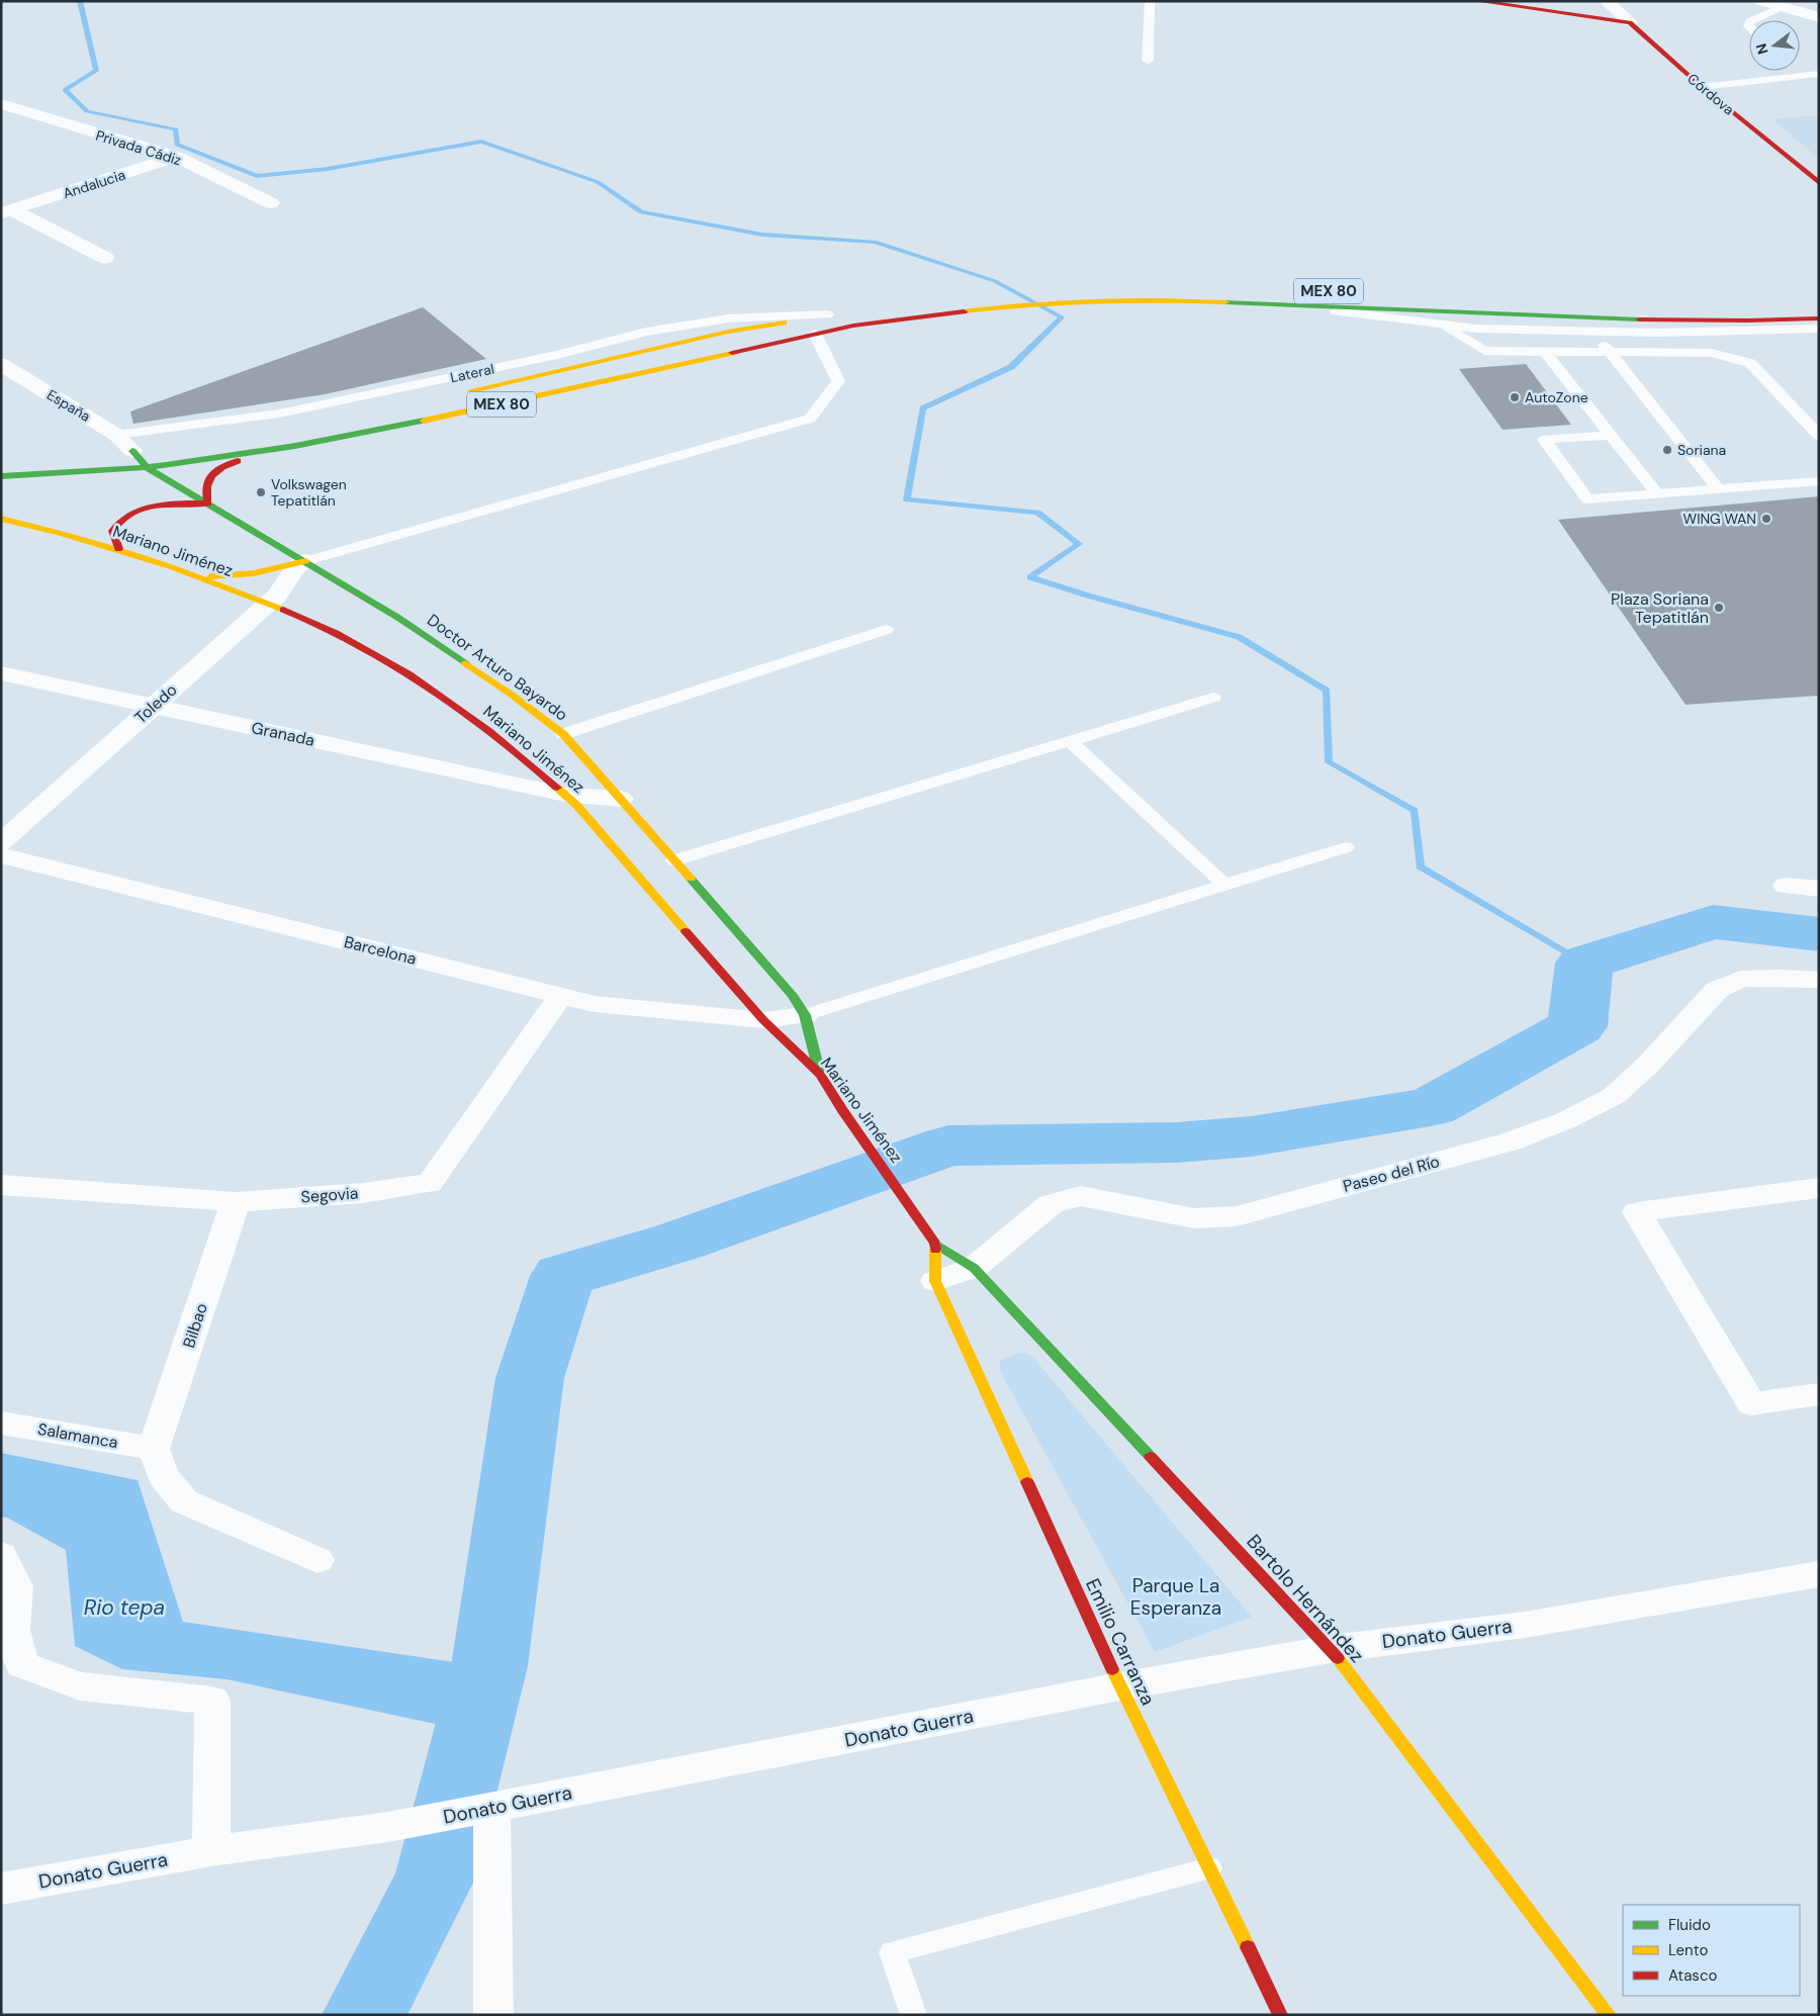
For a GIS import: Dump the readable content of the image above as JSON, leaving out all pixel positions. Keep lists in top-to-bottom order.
{
  "streets": {
    "street": [
      "Córdova",
      "Privada Cádiz",
      "Andalucia",
      "MEX 80",
      "España",
      "Mariano Jiménez",
      "Doctor Arturo Bayardo",
      "Toledo",
      "Granada",
      "Barcelona",
      "Paseo del Río",
      "Segovia",
      "Bilbao",
      "Salamanca",
      "Bartolo Hernández",
      "Donato Guerra",
      "Emilio Carranza"
    ],
    "lane": ["Lateral"]
  },
  "crossings": [
    ["Privada Cádiz", "Andalucia"],
    ["MEX 80", "Lateral"],
    ["MEX 80", "Doctor Arturo Bayardo"],
    ["Lateral", "España"],
    ["Lateral", "Doctor Arturo Bayardo"],
    ["España", "Doctor Arturo Bayardo"],
    ["Mariano Jiménez", "Doctor Arturo Bayardo"],
    ["Mariano Jiménez", "Toledo"],
    ["Mariano Jiménez", "Granada"],
    ["Mariano Jiménez", "Barcelona"],
    ["Mariano Jiménez", "Bartolo Hernández"],
    ["Doctor Arturo Bayardo", "Toledo"],
    ["Doctor Arturo Bayardo", "Granada"],
    ["Doctor Arturo Bayardo", "Barcelona"],
    ["Toledo", "Granada"],
    ["Barcelona", "Segovia"],
    ["Paseo del Río", "Bartolo Hernández"],
    ["Paseo del Río", "Emilio Carranza"],
    ["Segovia", "Bilbao"],
    ["Bilbao", "Salamanca"],
    ["Bartolo Hernández", "Donato Guerra"],
    ["Donato Guerra", "Emilio Carranza"]
  ],
  "water": ["Rio tepa"],
  "parks": ["Parque La Esperanza"],
  "places": [
    "AutoZone",
    "Soriana",
    "Volkswagen Tepatitlán",
    "WING WAN",
    "Plaza Soriana Tepatitlán"
  ],
  "legend": ["Fluido", "Lento", "Atasco"],
  "north": "left"
}
